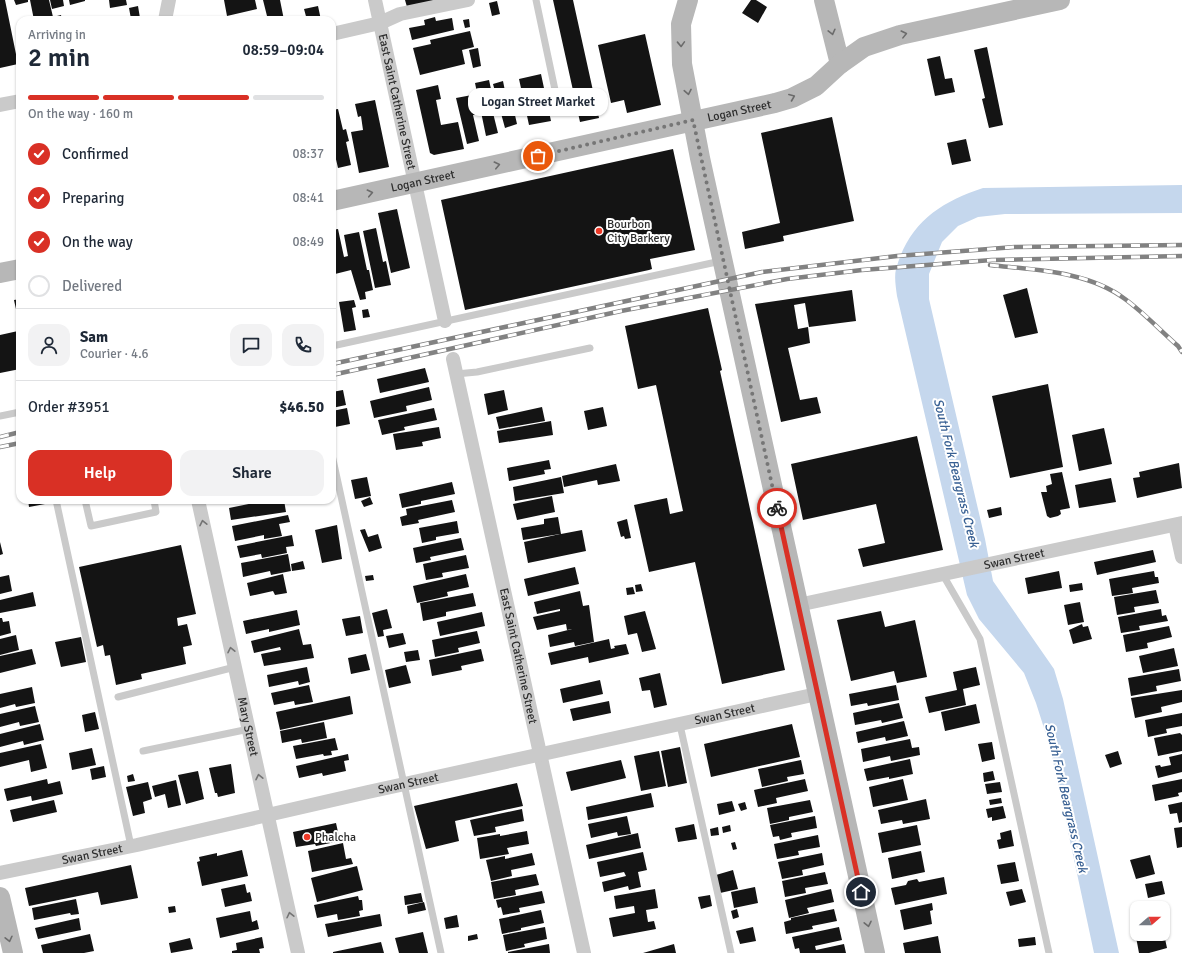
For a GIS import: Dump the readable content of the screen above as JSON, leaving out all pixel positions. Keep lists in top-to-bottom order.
{
  "streets": {
    "street": [
      "East Saint Catherine Street",
      "Logan Street",
      "Swan Street",
      "Mary Street"
    ]
  },
  "crossings": [
    ["East Saint Catherine Street", "Logan Street"],
    ["East Saint Catherine Street", "Swan Street"],
    ["Swan Street", "Mary Street"]
  ],
  "one_way": ["Logan Street", "Mary Street"],
  "water": ["South Fork Beargrass Creek"],
  "places": ["Logan Street Market", "Bourbon City Barkery", "Phalcha"],
  "north": "right",
  "page": {
    "heading": ["2 min", "Arriving in", "08:59–09:04"],
    "panel": [
      "Sam",
      "Courier · 4.6",
      "Order #3951",
      "$46.50"
    ],
    "bar": "On the way · 160 m",
    "bubble": "Logan Street Market",
    "list": [
      ["Confirmed", "08:37"],
      ["Preparing", "08:41"],
      ["On the way", "08:49"],
      "Delivered"
    ],
    "buttons": ["Help", "Share"]
  }
}
